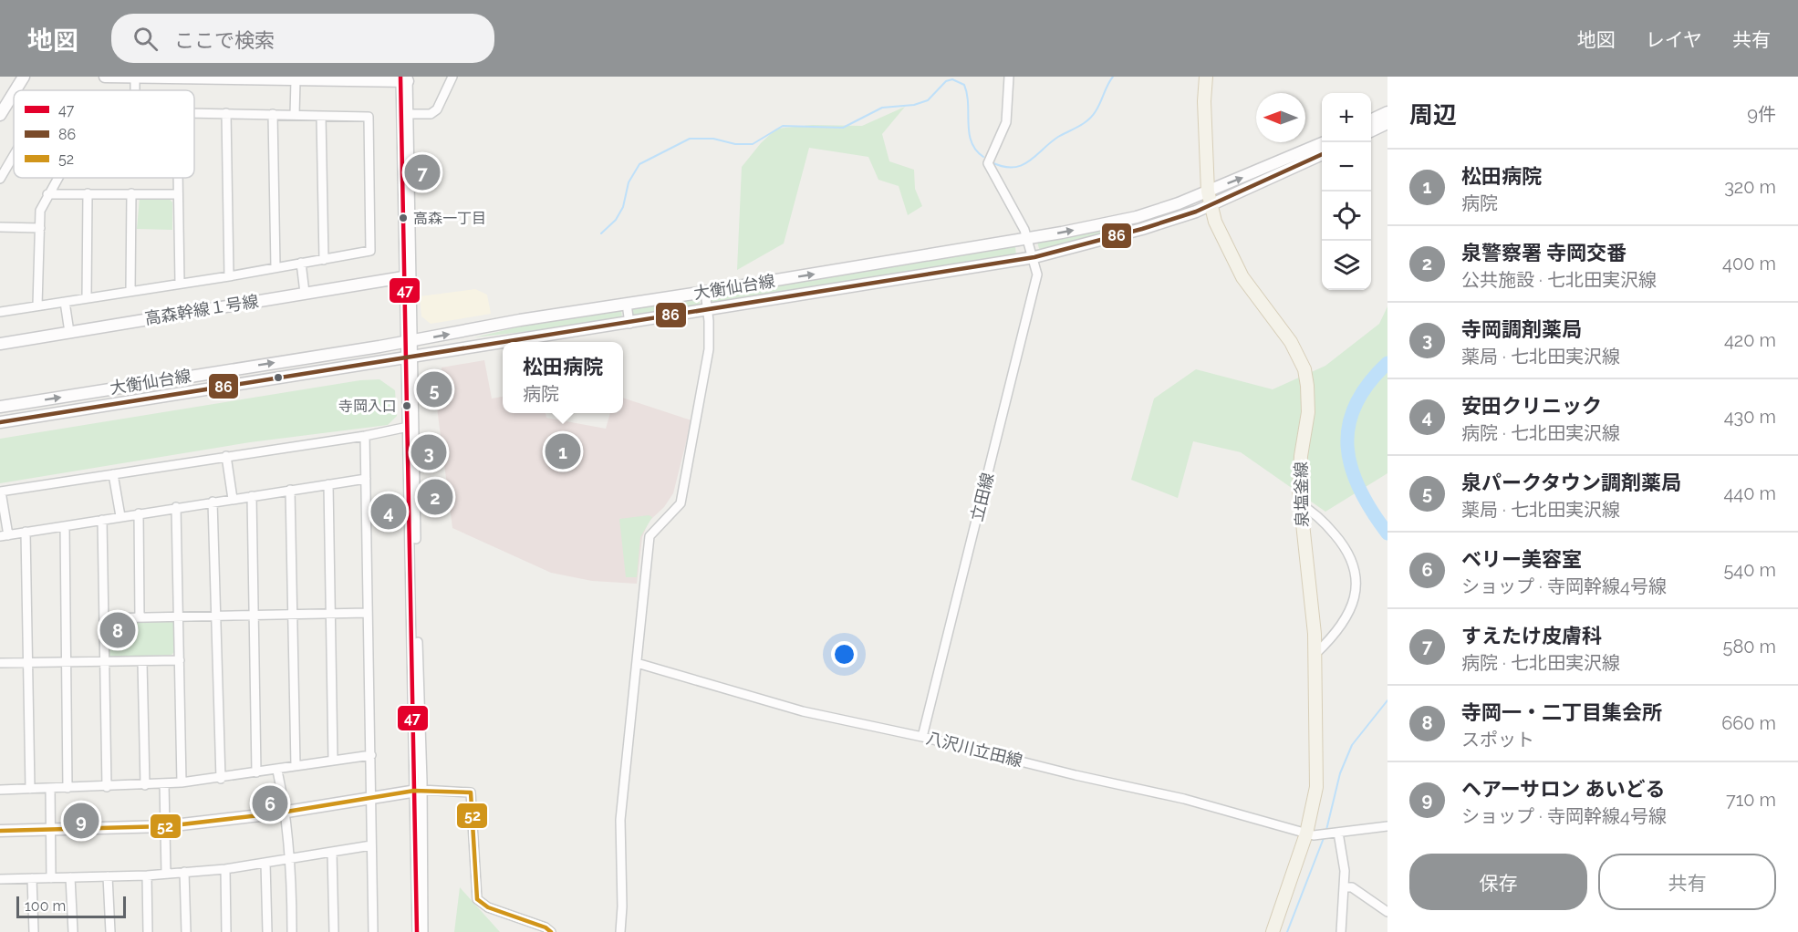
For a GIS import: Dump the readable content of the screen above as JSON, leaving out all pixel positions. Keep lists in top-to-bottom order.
{
  "streets": {
    "main road": ["大衡仙台線", "高森幹線１号線", "泉塩釜線"],
    "street": ["立田線", "八沢川立田線"]
  },
  "crossings": [
    ["大衡仙台線", "泉塩釜線"],
    ["大衡仙台線", "立田線"],
    ["泉塩釜線", "八沢川立田線"],
    ["立田線", "八沢川立田線"]
  ],
  "places": ["高森一丁目", "寺岡入口"],
  "lines": ["transit line 47", "transit line 86", "transit line 52"],
  "legend": ["47", "86", "52"],
  "scale_bar": "100 m",
  "north": "left",
  "page": {
    "header": "地図",
    "search": "ここで検索",
    "nav": ["地図", "レイヤ", "共有"],
    "heading": ["周辺", "9件"],
    "map_buttons": ["+", "−"],
    "list": [
      {
        "mark": "1",
        "name": "松田病院",
        "note": "病院",
        "value": "320 m"
      },
      {
        "mark": "2",
        "name": "泉警察署 寺岡交番",
        "note": "公共施設 · 七北田実沢線",
        "value": "400 m"
      },
      {
        "mark": "3",
        "name": "寺岡調剤薬局",
        "note": "薬局 · 七北田実沢線",
        "value": "420 m"
      },
      {
        "mark": "4",
        "name": "安田クリニック",
        "note": "病院 · 七北田実沢線",
        "value": "430 m"
      },
      {
        "mark": "5",
        "name": "泉パークタウン調剤薬局",
        "note": "薬局 · 七北田実沢線",
        "value": "440 m"
      },
      {
        "mark": "6",
        "name": "ベリー美容室",
        "note": "ショップ · 寺岡幹線4号線",
        "value": "540 m"
      },
      {
        "mark": "7",
        "name": "すえたけ皮膚科",
        "note": "病院 · 七北田実沢線",
        "value": "580 m"
      },
      {
        "mark": "8",
        "name": "寺岡一・二丁目集会所",
        "note": "スポット",
        "value": "660 m"
      },
      {
        "mark": "9",
        "name": "ヘアーサロン あいどる",
        "note": "ショップ · 寺岡幹線4号線",
        "value": "710 m"
      }
    ],
    "pins": [
      "7",
      "5",
      "1",
      "3",
      "2",
      "4",
      "8",
      "6",
      "9"
    ],
    "popup": ["松田病院", "病院"],
    "buttons": ["保存", "共有"],
    "scale": "100 m"
  }
}
